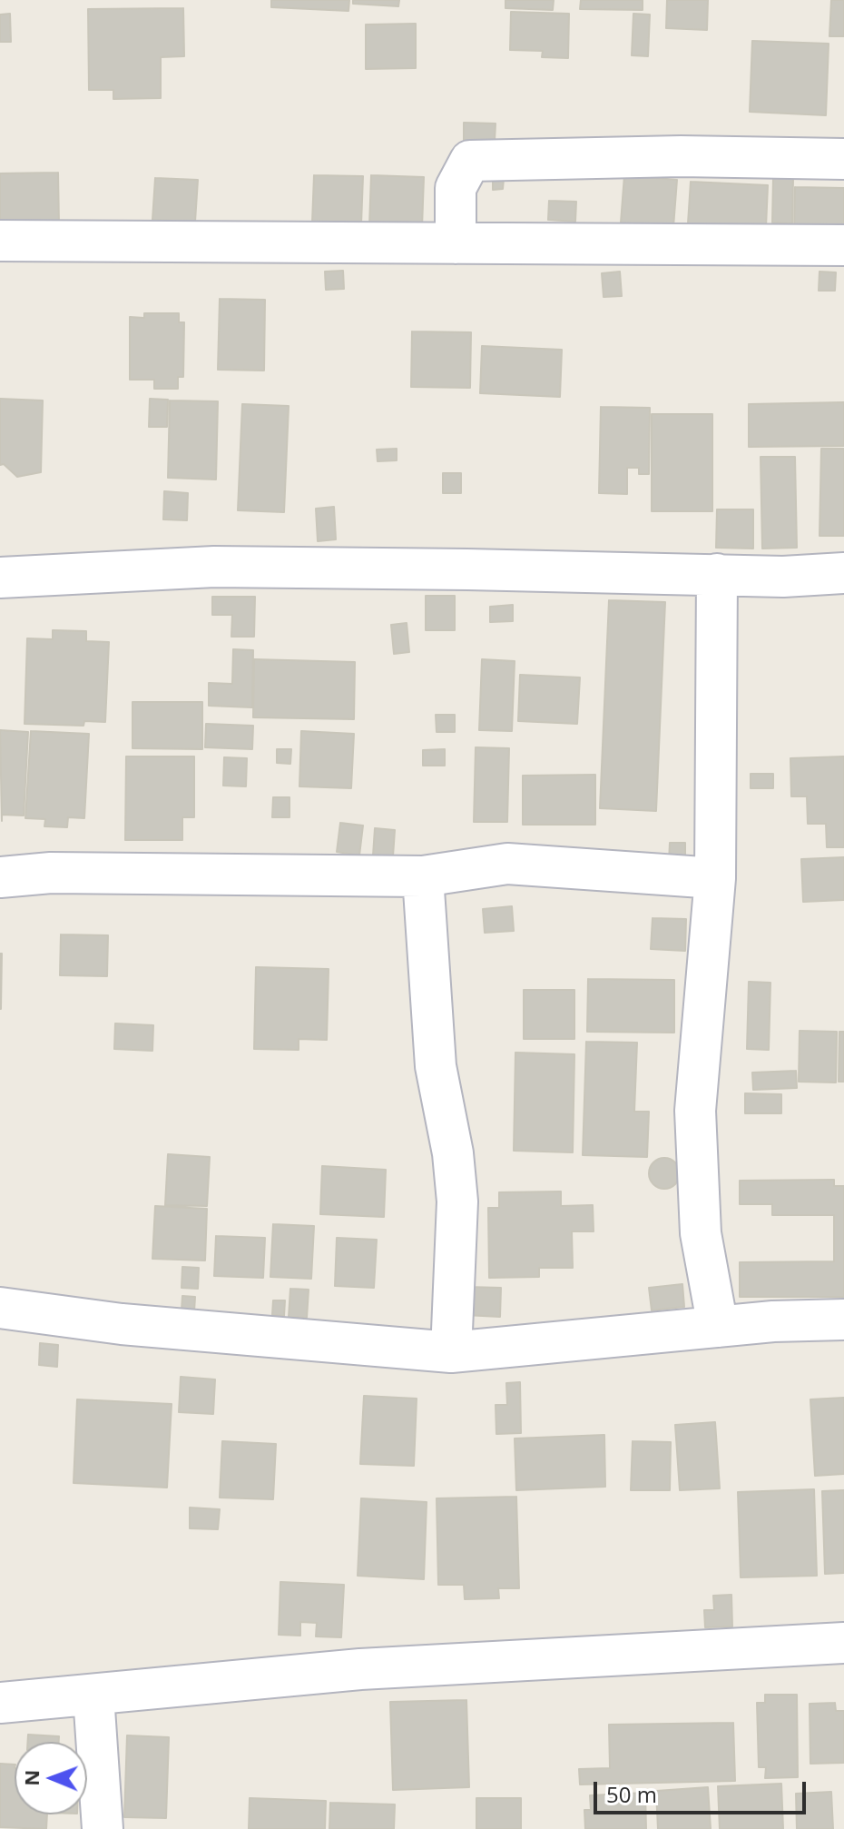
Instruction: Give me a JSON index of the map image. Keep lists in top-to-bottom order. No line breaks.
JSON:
{"scale_bar":"50 m","north":"left"}
